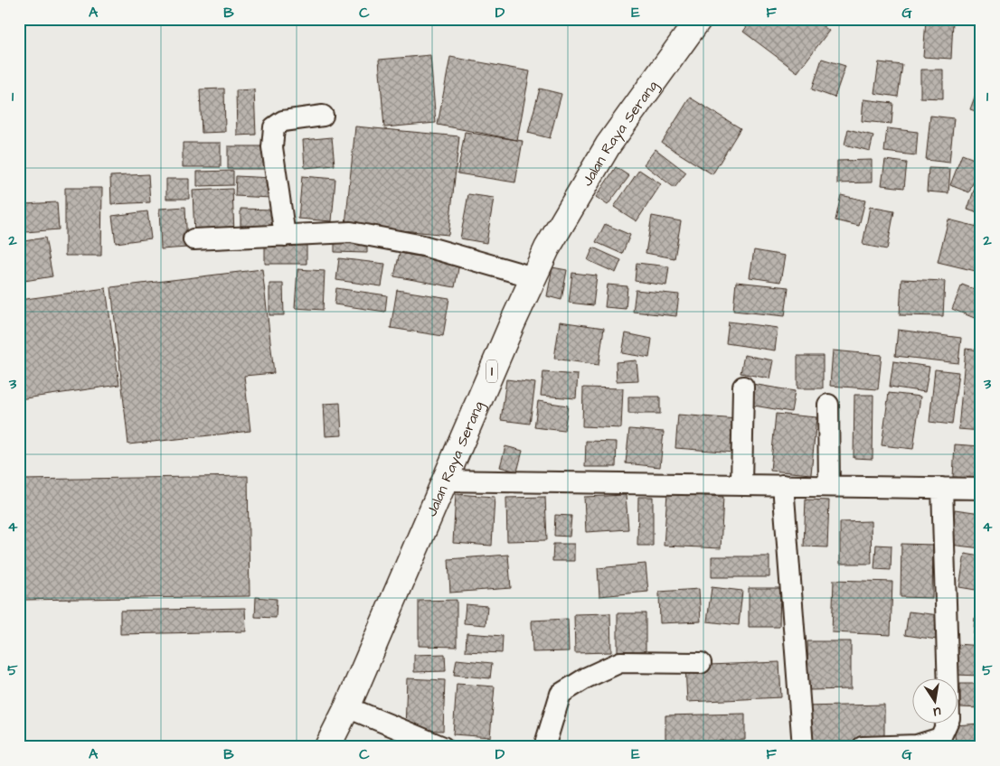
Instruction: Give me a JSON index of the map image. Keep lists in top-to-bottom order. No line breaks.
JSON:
{"streets":{"highway":["Jalan Raya Serang","1"]},"north":"bottom","grid":{"columns":["A","B","C","D","E","F","G"],"rows":["1","2","3","4","5"]}}
